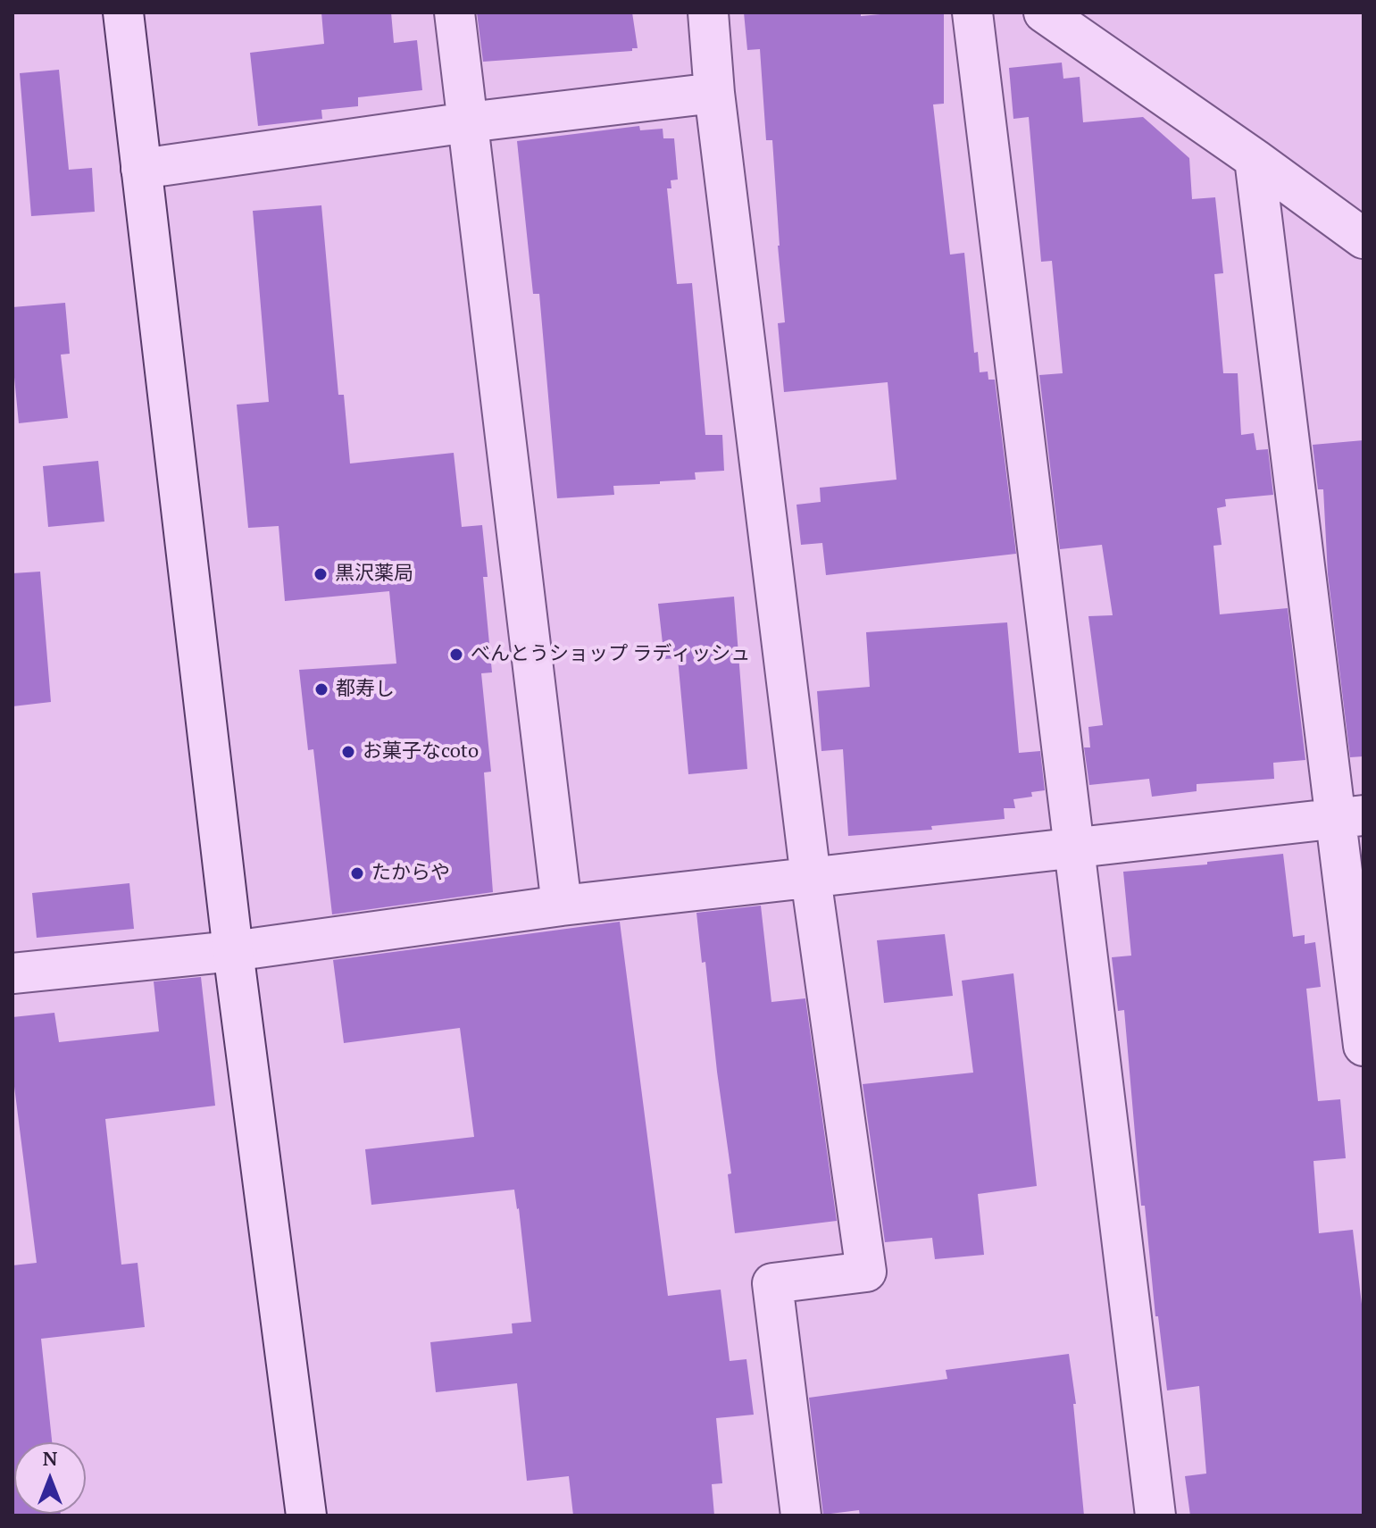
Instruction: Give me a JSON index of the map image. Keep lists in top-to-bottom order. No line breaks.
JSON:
{"places":["黒沢薬局","べんとうショップ ラディッシュ","都寿し","お菓子なcoto","たからや"],"north":"top"}
